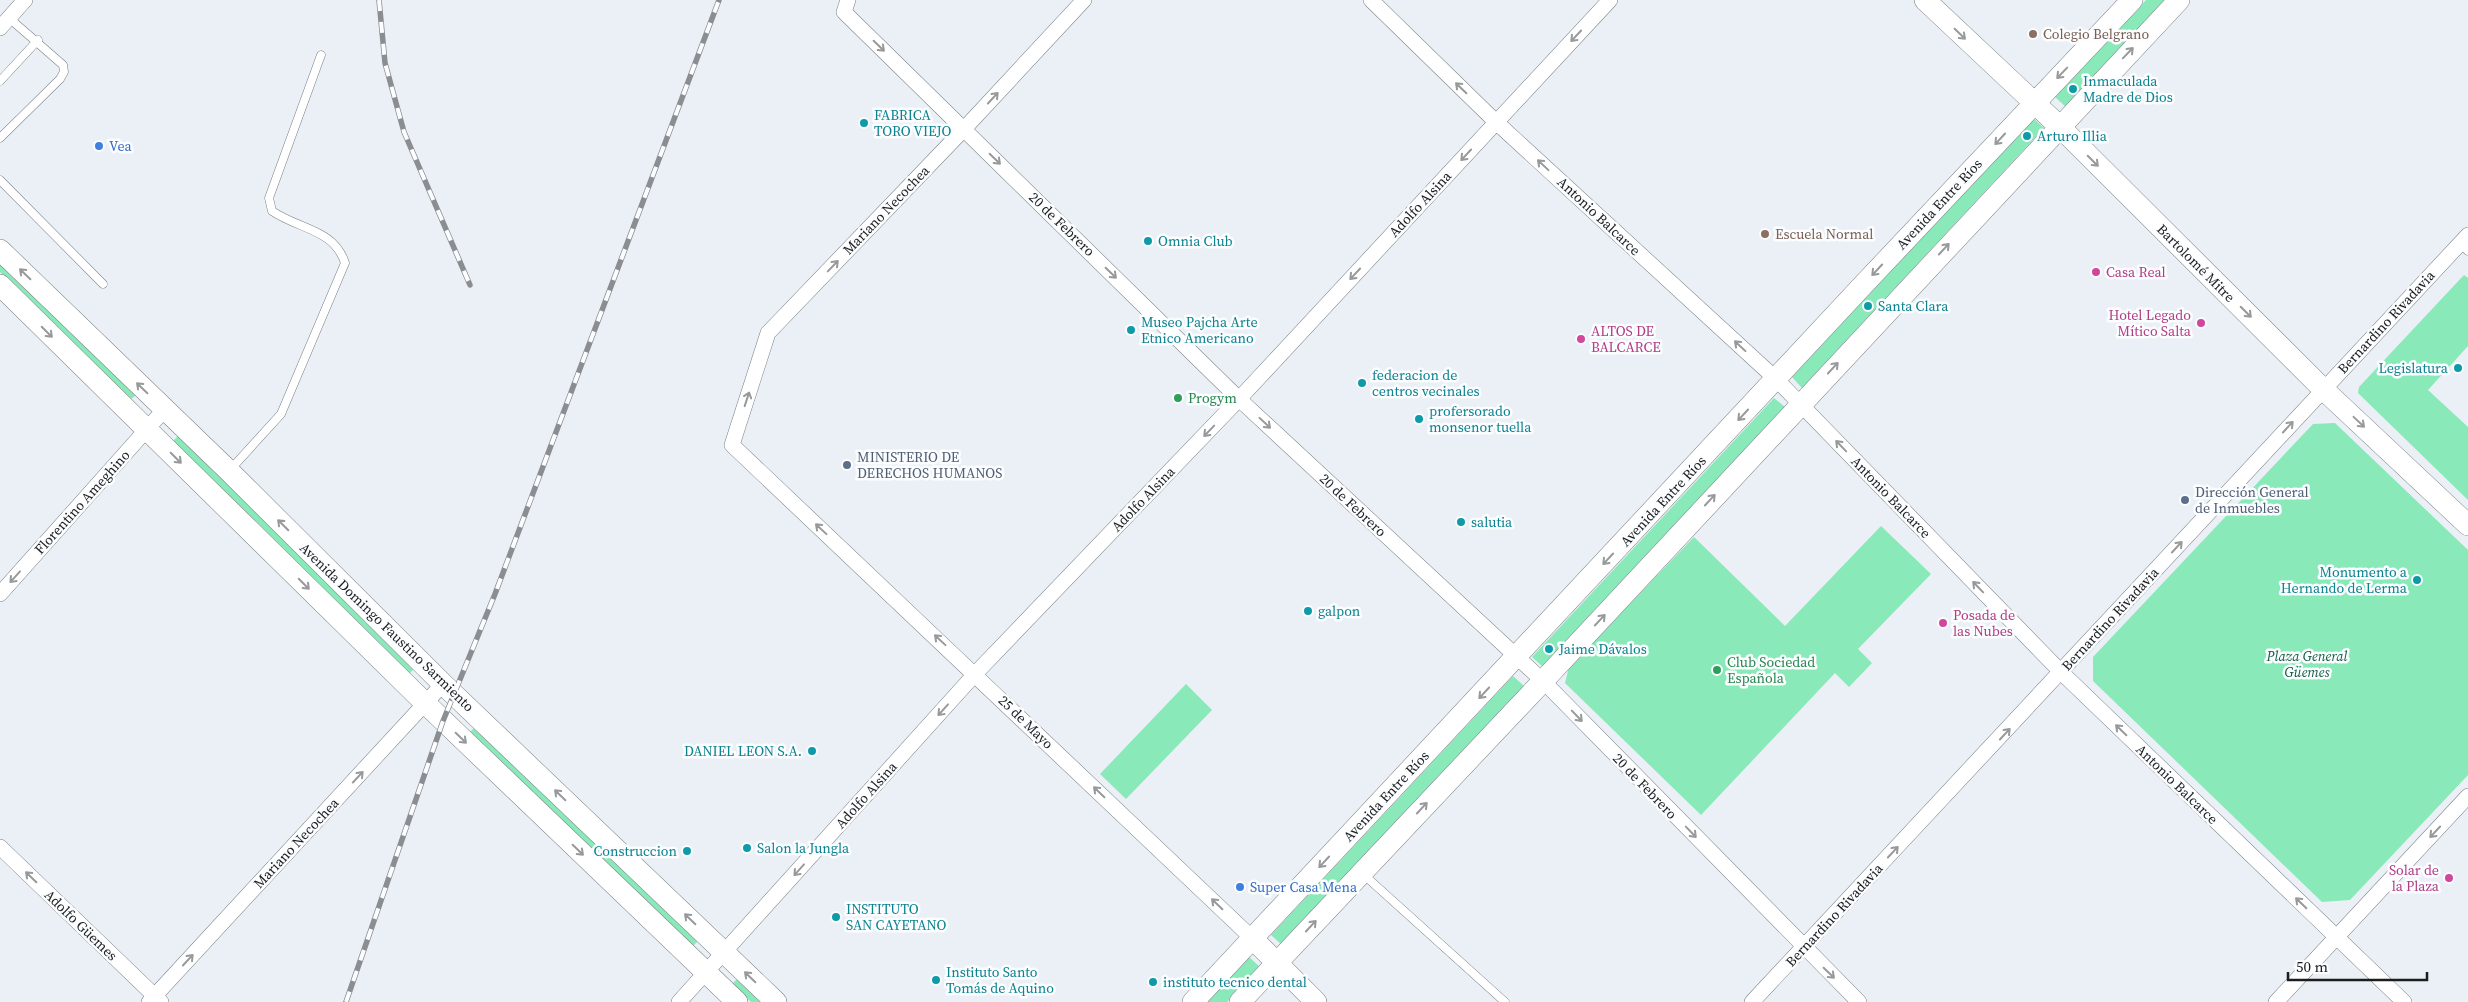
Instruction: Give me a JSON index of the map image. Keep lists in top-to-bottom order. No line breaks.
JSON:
{"streets":{"main road":["Avenida Entre Ríos","Bartolomé Mitre","Avenida Domingo Faustino Sarmiento","25 de Mayo"],"street":["Adolfo Alsina","Mariano Necochea","Antonio Balcarce","20 de Febrero","Bernardino Rivadavia","Florentino Ameghino","Adolfo Güemes"]},"crossings":[["Adolfo Alsina","Antonio Balcarce"],["Adolfo Alsina","20 de Febrero"],["Adolfo Alsina","Avenida Domingo Faustino Sarmiento"],["Adolfo Alsina","25 de Mayo"],["Avenida Entre Ríos","Antonio Balcarce"],["Avenida Entre Ríos","20 de Febrero"],["Avenida Entre Ríos","Bartolomé Mitre"],["Avenida Entre Ríos","25 de Mayo"],["Mariano Necochea","20 de Febrero"],["Mariano Necochea","Avenida Domingo Faustino Sarmiento"],["Mariano Necochea","25 de Mayo"],["Mariano Necochea","Adolfo Güemes"],["Antonio Balcarce","Bernardino Rivadavia"],["20 de Febrero","Bernardino Rivadavia"],["Bartolomé Mitre","Bernardino Rivadavia"],["Florentino Ameghino","Avenida Domingo Faustino Sarmiento"]],"one_way":["Adolfo Alsina","Mariano Necochea","Antonio Balcarce","20 de Febrero","Bartolomé Mitre","Bernardino Rivadavia","Florentino Ameghino","25 de Mayo","Adolfo Güemes"],"parks":["Plaza General Güemes"],"places":["Colegio Belgrano","Inmaculada Madre de Dios","FABRICA TORO VIEJO","Arturo Illia","Vea","Escuela Normal","Omnia Club","Casa Real","Santa Clara","Hotel Legado Mítico Salta","Museo Pajcha Arte Etnico Americano","ALTOS DE BALCARCE","Legislatura","federacion de centros vecinales","Progym","profersorado monsenor tuella","MINISTERIO DE DERECHOS HUMANOS","Dirección General de Inmuebles","salutia","Monumento a Hernando de Lerma","galpon","Posada de las Nubes","Jaime Dávalos","Club Sociedad Española","DANIEL LEON S.A.","Salon la Jungla","Construccion","Solar de la Plaza","Super Casa Mena","INSTITUTO SAN CAYETANO","Instituto Santo Tomás de Aquino","instituto tecnico dental"],"scale_bar":"50 m"}
